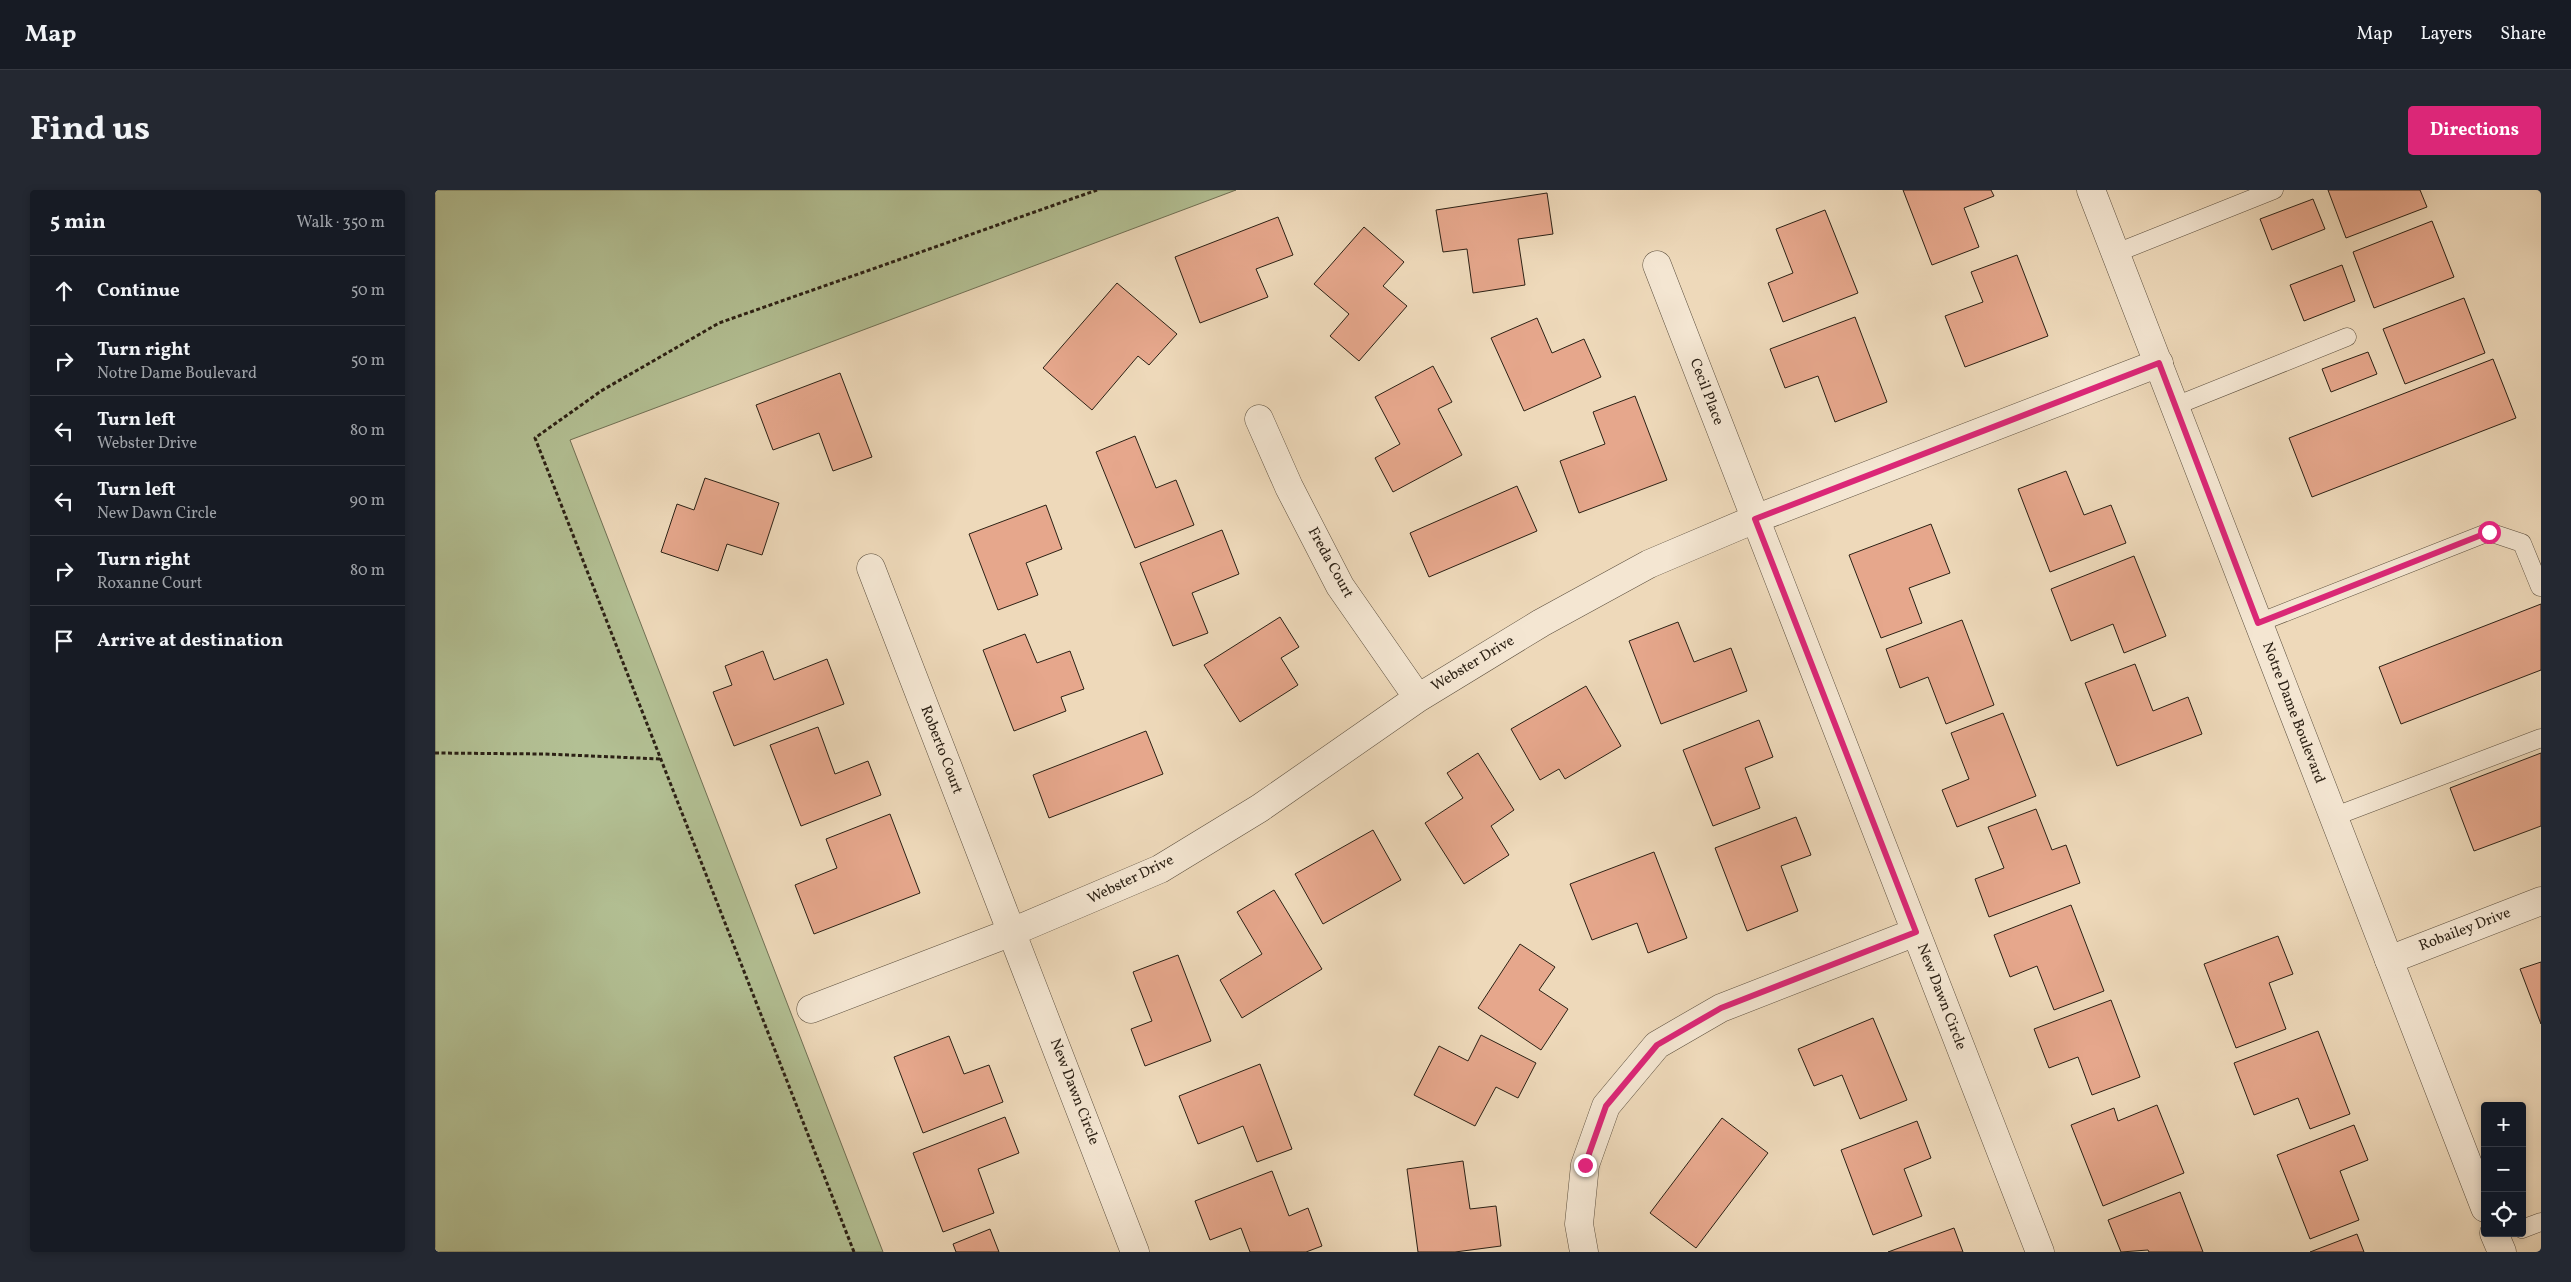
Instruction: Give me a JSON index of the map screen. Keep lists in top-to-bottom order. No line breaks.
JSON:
{"streets":{"street":["Cecil Place","Freda Court","Webster Drive","Notre Dame Boulevard","Roberto Court","Robailey Drive","New Dawn Circle"]},"crossings":[["Cecil Place","Webster Drive"],["Cecil Place","New Dawn Circle"],["Freda Court","Webster Drive"],["Webster Drive","Notre Dame Boulevard"],["Webster Drive","Roberto Court"],["Webster Drive","New Dawn Circle"],["Notre Dame Boulevard","Robailey Drive"],["Roberto Court","New Dawn Circle"]],"page":{"header":"Map","nav":["Map","Layers","Share"],"title":"Find us","buttons":"Directions","heading":["5 min","Walk · 350 m"],"list":[["Continue","50 m"],["Turn right","Notre Dame Boulevard","50 m"],["Turn left","Webster Drive","80 m"],["Turn left","New Dawn Circle","90 m"],["Turn right","Roxanne Court","80 m"],"Arrive at destination"],"map_buttons":["+","−"]}}
